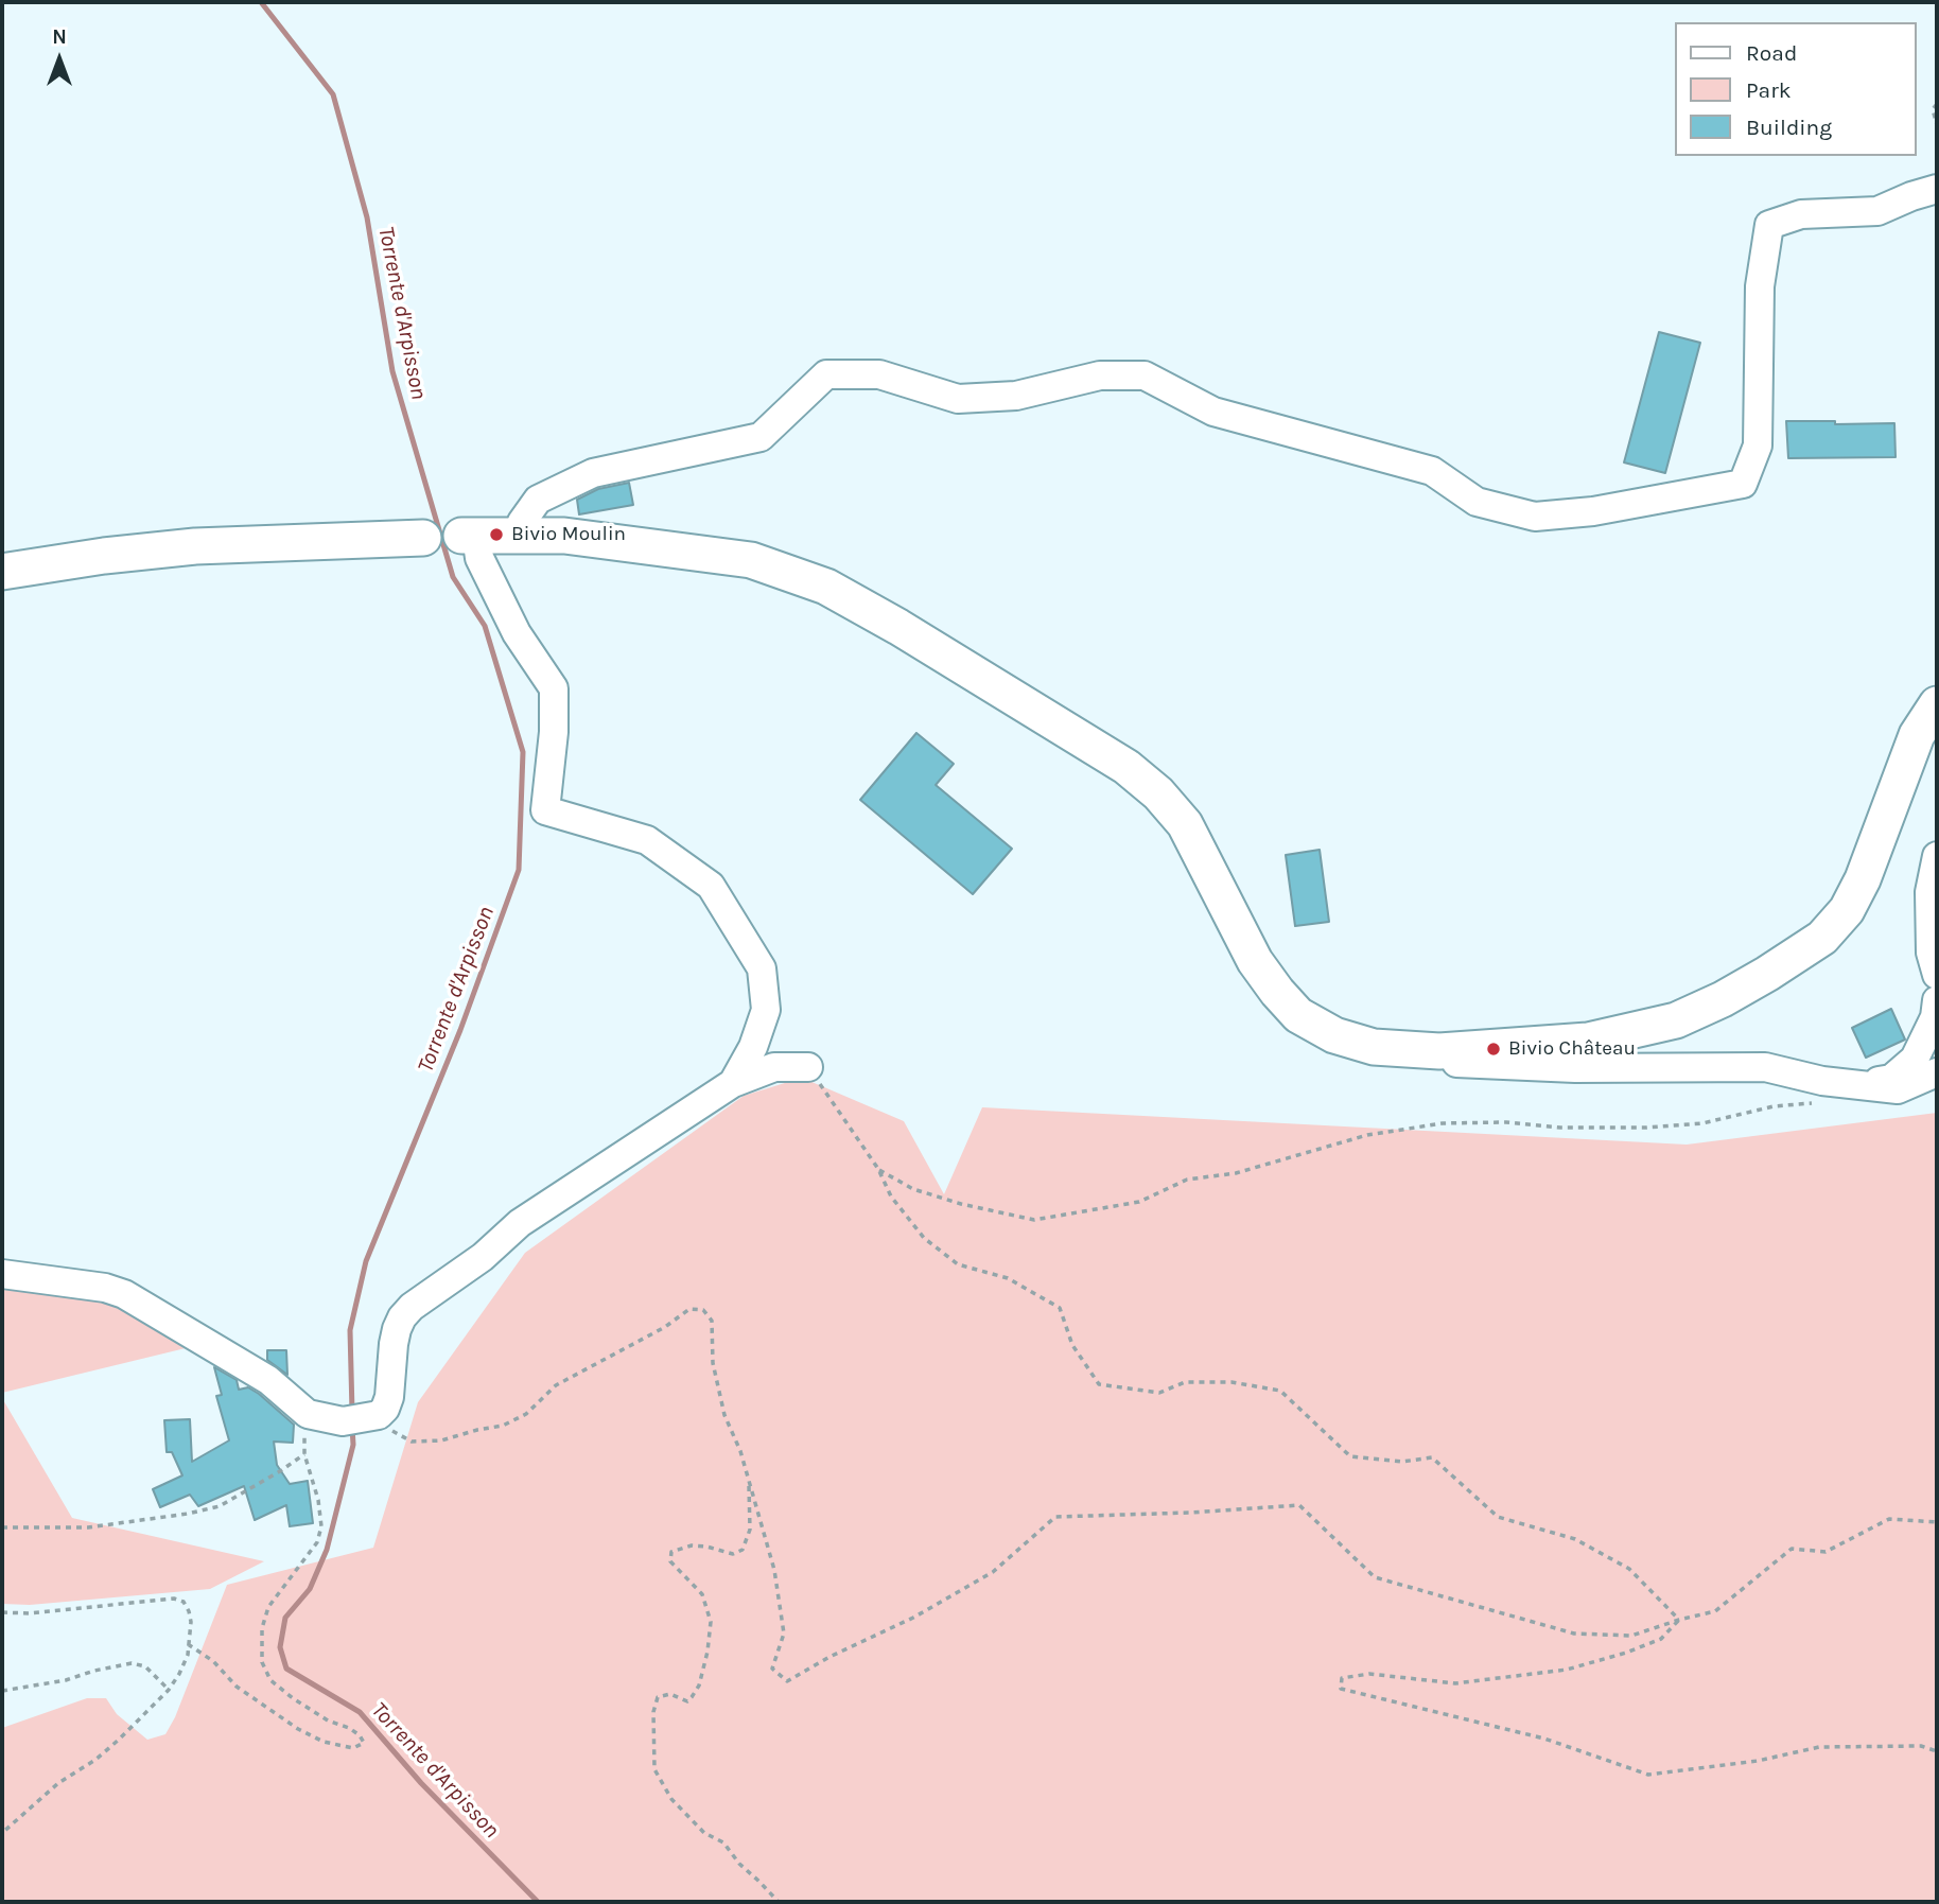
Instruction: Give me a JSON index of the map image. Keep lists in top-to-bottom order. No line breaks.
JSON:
{"water":["Torrente d'Arpisson"],"places":["Bivio Moulin","Bivio Château"],"legend":["Road","Park","Building"],"north":"top"}
